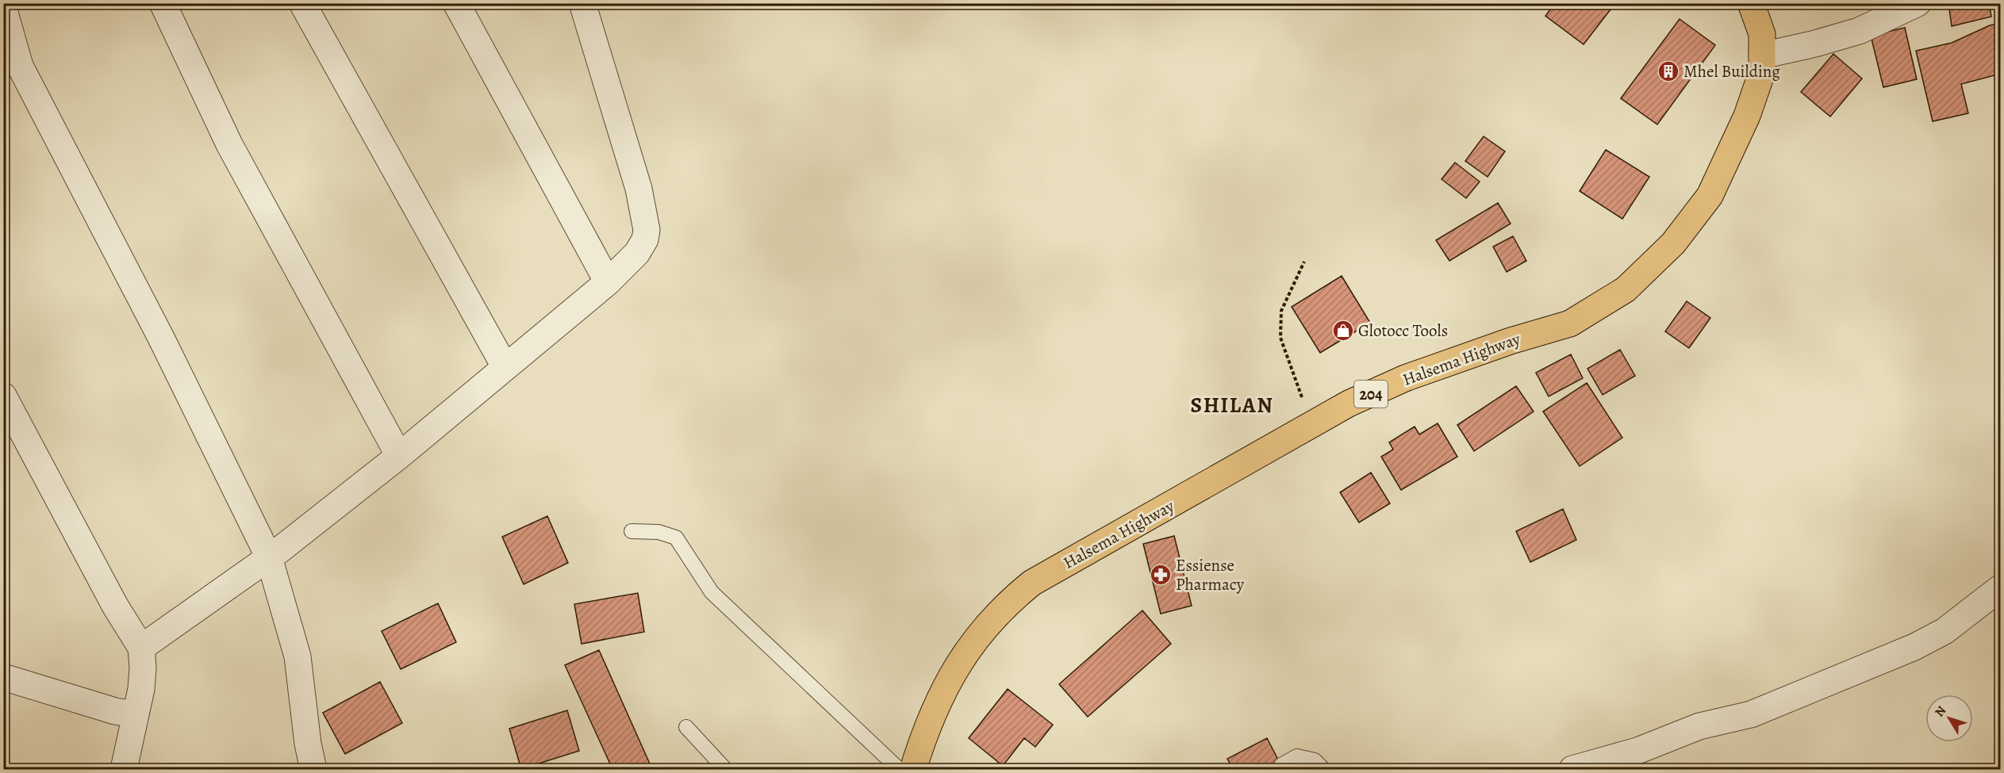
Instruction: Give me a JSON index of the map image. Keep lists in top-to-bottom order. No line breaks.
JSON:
{"streets":{"highway":["Halsema Highway","204"]},"districts":["SHILAN"],"places":{"building":["Mhel Building"],"shop":["Glotocc Tools"],"pharmacy":["Essiense Pharmacy"]},"north":"top left"}
